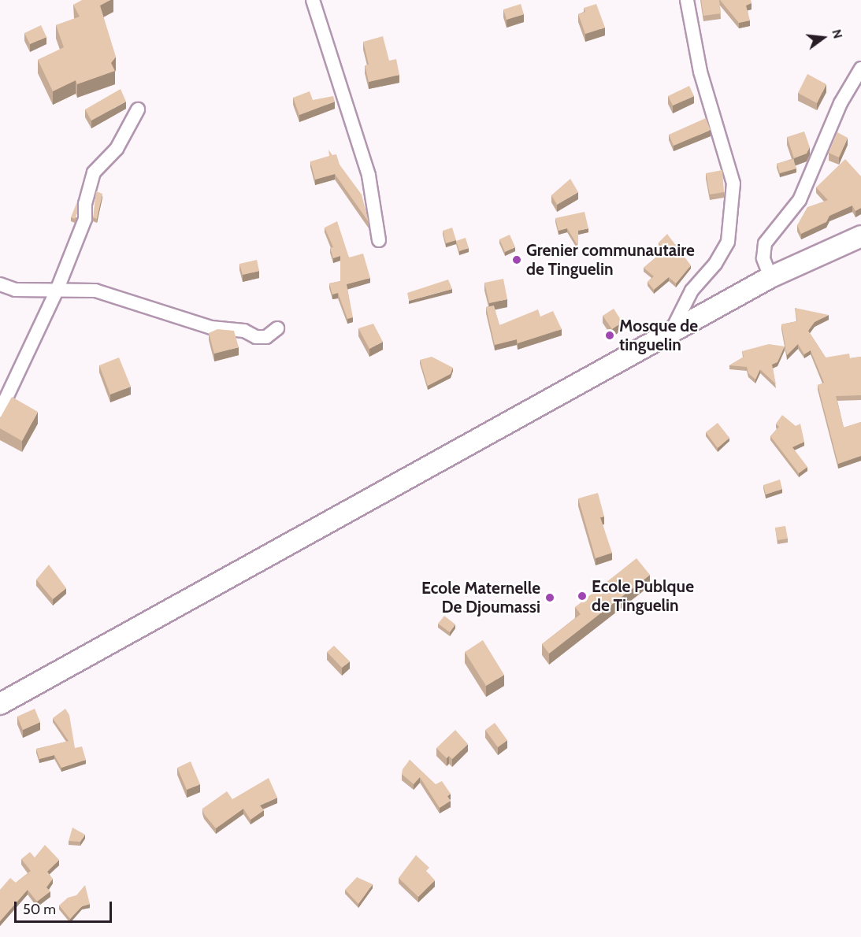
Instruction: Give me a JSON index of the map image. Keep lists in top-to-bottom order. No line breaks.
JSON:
{"places":["Grenier communautaire de Tinguelin","Mosque de tinguelin","Ecole Publque de Tinguelin","Ecole Maternelle De Djoumassi"],"scale_bar":"50 m","north":"right"}
